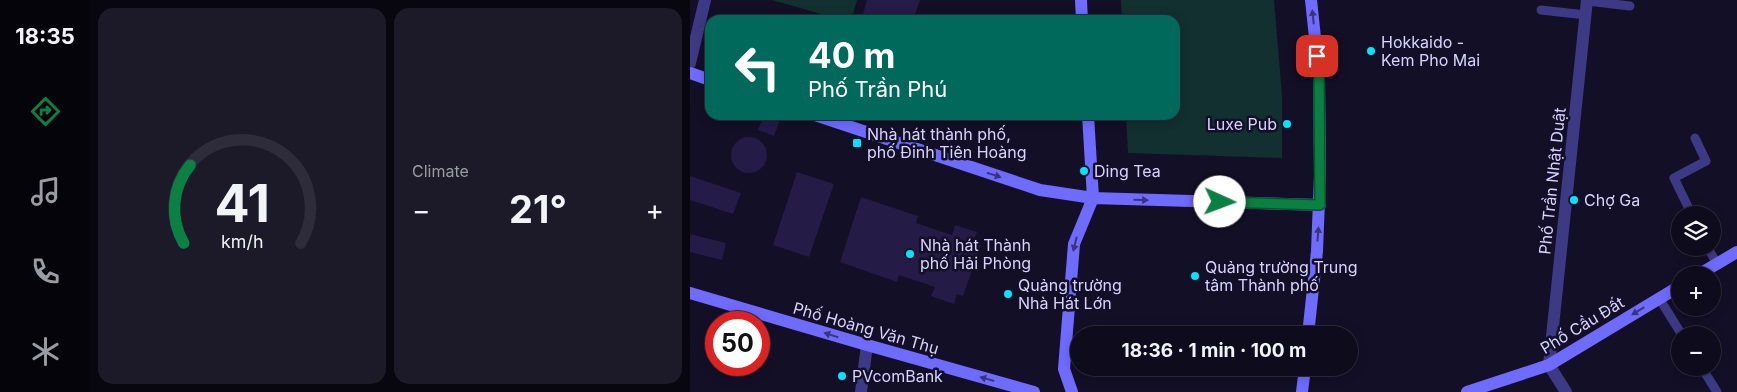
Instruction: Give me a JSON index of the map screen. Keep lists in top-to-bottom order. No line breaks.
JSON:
{"streets":{"main road":["Phố Cầu Đất","Phố Hoàng Văn Thụ"],"street":["Phố Trần Nhật Duật"]},"crossings":[["Phố Trần Nhật Duật","Phố Cầu Đất"]],"one_way":["Phố Cầu Đất","Phố Hoàng Văn Thụ"],"places":{"other":["Hokkaido - Kem Pho Mai","Luxe Pub","Ding Tea","Chợ Ga","Nhà hát Thành phố Hải Phòng","Quảng trường Trung tâm Thành phố","Quảng trường Nhà Hát Lớn","PVcomBank"],"transit":["Nhà hát thành phố, phố Đinh Tiên Hoàng"]},"page":{"tabs":"18:35","tile":"Climate","turn":["40 m","Phố Trần Phú"],"heat":["−","21°","+"],"map_buttons":["+","−"],"limit":"50","trip":"18:36 · 1 min · 100 m","gauge":["41","km/h"]}}
